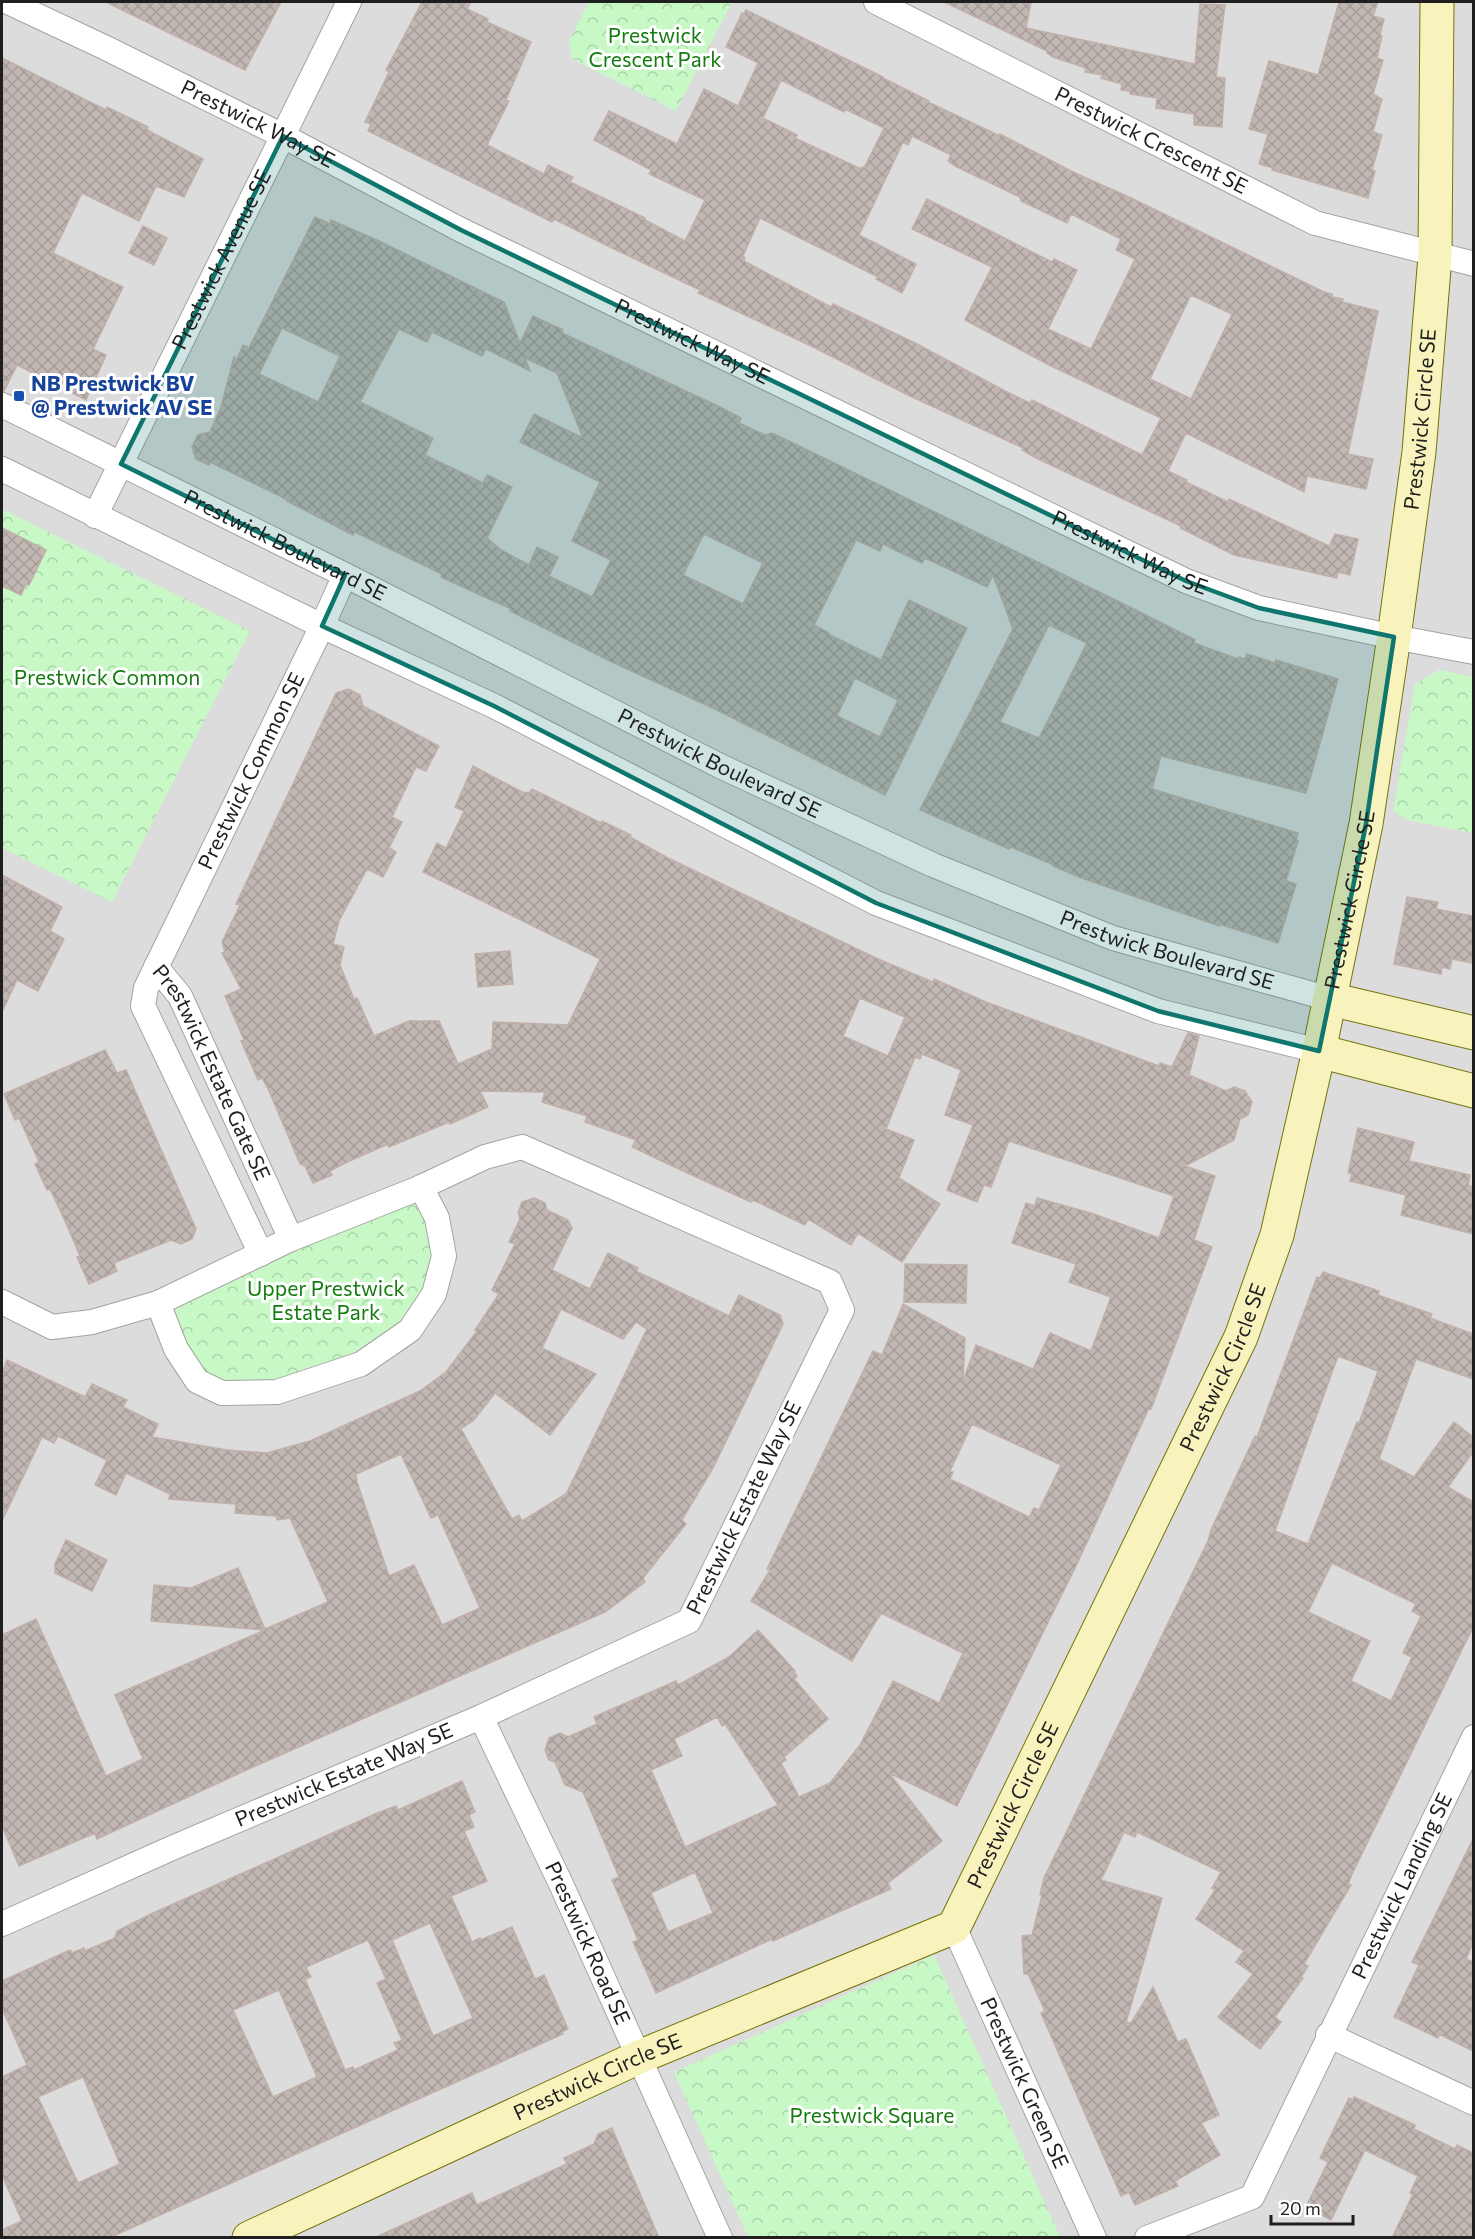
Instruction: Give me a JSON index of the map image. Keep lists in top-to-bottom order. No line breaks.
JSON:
{"streets":{"street":["Prestwick Way SE","Prestwick Crescent SE","Prestwick Avenue SE","Prestwick Circle SE","Prestwick Boulevard SE","Prestwick Common SE","Prestwick Estate Gate SE","Prestwick Estate Way SE","Prestwick Landing SE","Prestwick Road SE","Prestwick Green SE"]},"crossings":[["Prestwick Way SE","Prestwick Avenue SE"],["Prestwick Way SE","Prestwick Circle SE"],["Prestwick Crescent SE","Prestwick Circle SE"],["Prestwick Avenue SE","Prestwick Boulevard SE"],["Prestwick Circle SE","Prestwick Boulevard SE"],["Prestwick Circle SE","Prestwick Road SE"],["Prestwick Circle SE","Prestwick Green SE"],["Prestwick Boulevard SE","Prestwick Common SE"],["Prestwick Common SE","Prestwick Estate Gate SE"],["Prestwick Estate Gate SE","Prestwick Estate Way SE"],["Prestwick Estate Way SE","Prestwick Road SE"]],"parks":["Prestwick Crescent Park","Prestwick Common","Upper Prestwick Estate Park","Prestwick Square"],"places":{"transit":["NB Prestwick BV @ Prestwick AV SE"]},"scale_bar":"20 m"}
